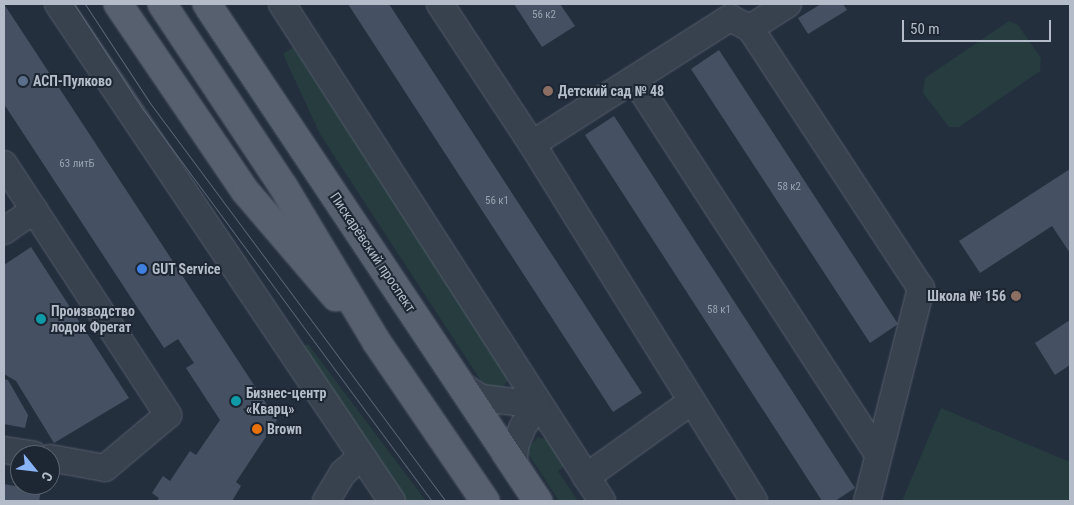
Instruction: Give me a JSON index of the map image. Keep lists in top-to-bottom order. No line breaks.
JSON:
{"streets":{"main road":["Пискарёвский проспект"]},"places":["АСП-Пулково","Детский сад № 48","GUT Service","Школа № 156","Производство лодок Фрегат","Бизнес-центр «Кварц»","Brown"],"house_numbers":["56 к2","63 литБ","58 к2","56 к1","58 к1"],"scale_bar":"50 m","north":"bottom right"}
